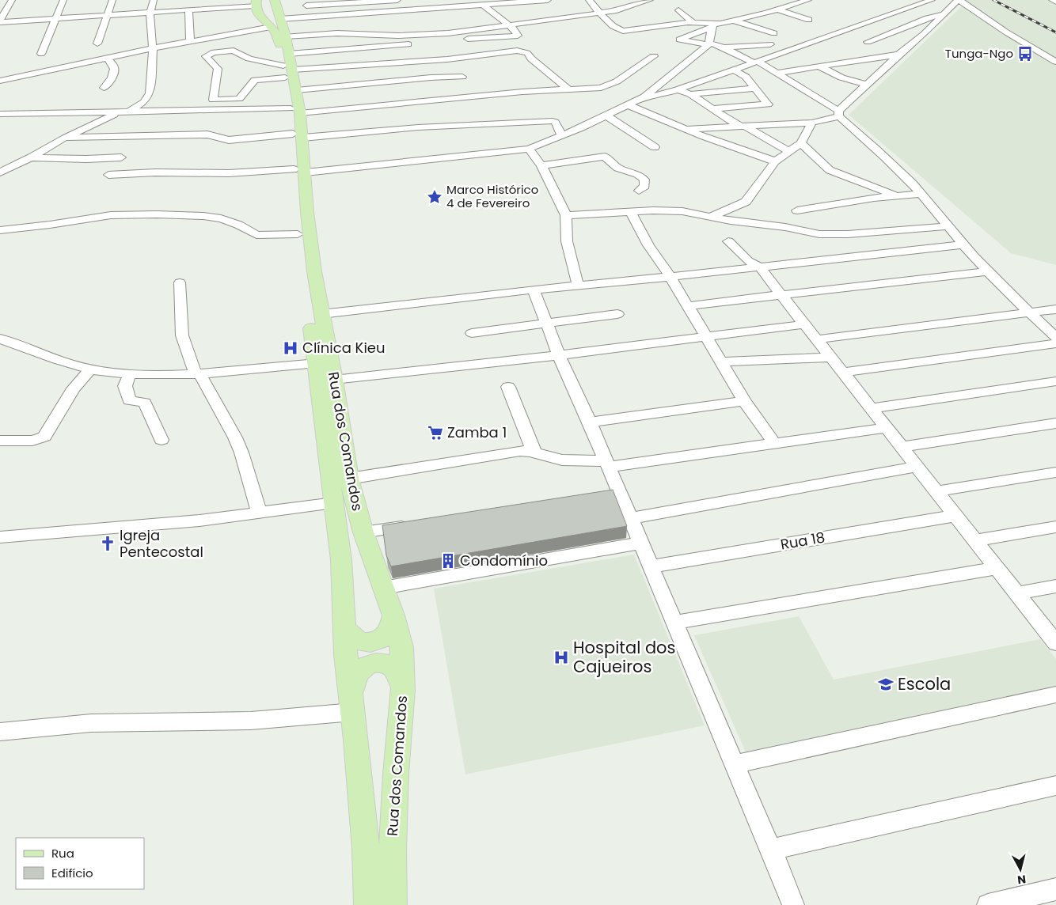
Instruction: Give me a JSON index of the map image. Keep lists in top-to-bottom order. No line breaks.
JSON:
{"streets":{"main road":["Rua dos Comandos"],"street":["Rua 18"]},"places":{"bus stop":["Tunga-Ngo"],"place":["Marco Histórico 4 de Fevereiro"],"hospital":["Clínica Kieu","Hospital dos Cajueiros"],"supermarket":["Zamba 1"],"church":["Igreja Pentecostal"],"building":["Condomínio"],"school or university":["Escola"]},"legend":["Rua","Edifício"],"north":"bottom"}
